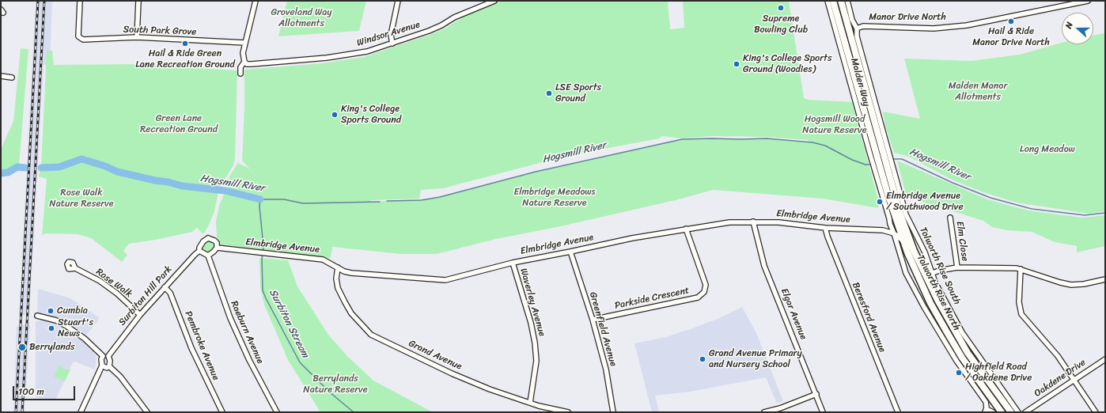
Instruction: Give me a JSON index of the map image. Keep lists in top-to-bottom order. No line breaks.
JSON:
{"streets":{"highway":["Malden Way","Tolworth Rise South","Tolworth Rise North"],"street":["Manor Drive North","South Park Grove","Windsor Avenue","Elmbridge Avenue","Elm Close","Rose Walk","Surbiton Hill Park","Parkside Crescent","Waverley Avenue","Elgar Avenue","Beresford Avenue","Greenfield Avenue","Raeburn Avenue","Pembroke Avenue","Grand Avenue","Oakdene Drive"]},"crossings":[["Manor Drive North","Malden Way"],["Malden Way","Elmbridge Avenue"],["Malden Way","Tolworth Rise South"],["Malden Way","Tolworth Rise North"],["Elmbridge Avenue","Tolworth Rise North"],["Elmbridge Avenue","Surbiton Hill Park"],["Elmbridge Avenue","Parkside Crescent"],["Elmbridge Avenue","Waverley Avenue"],["Elmbridge Avenue","Elgar Avenue"],["Elmbridge Avenue","Beresford Avenue"],["Elmbridge Avenue","Greenfield Avenue"],["Elmbridge Avenue","Raeburn Avenue"],["Elmbridge Avenue","Grand Avenue"],["Rose Walk","Surbiton Hill Park"],["Surbiton Hill Park","Raeburn Avenue"],["Surbiton Hill Park","Pembroke Avenue"],["Parkside Crescent","Greenfield Avenue"],["Waverley Avenue","Grand Avenue"]],"water":["Hogsmill River","Surbiton Stream"],"parks":["Groveland Way Allotments","Malden Manor Allotments","Green Lane Recreation Ground","Hogsmill Wood Nature Reserve","Long Meadow","Elmbridge Meadows Nature Reserve","Rose Walk Nature Reserve","Berrylands Nature Reserve"],"places":["Supreme Bowling Club","Hail & Ride Manor Drive North","Hail & Ride Green Lane Recreation Ground","King's College Sports Ground (Woodies)","LSE Sports Ground","King's College Sports Ground","Elmbridge Avenue / Southwood Drive","Cumbia","Stuart's News","Berrylands","Grand Avenue Primary and Nursery School","Highfield Road / Oakdene Drive"],"scale_bar":"100 m","north":"left"}
